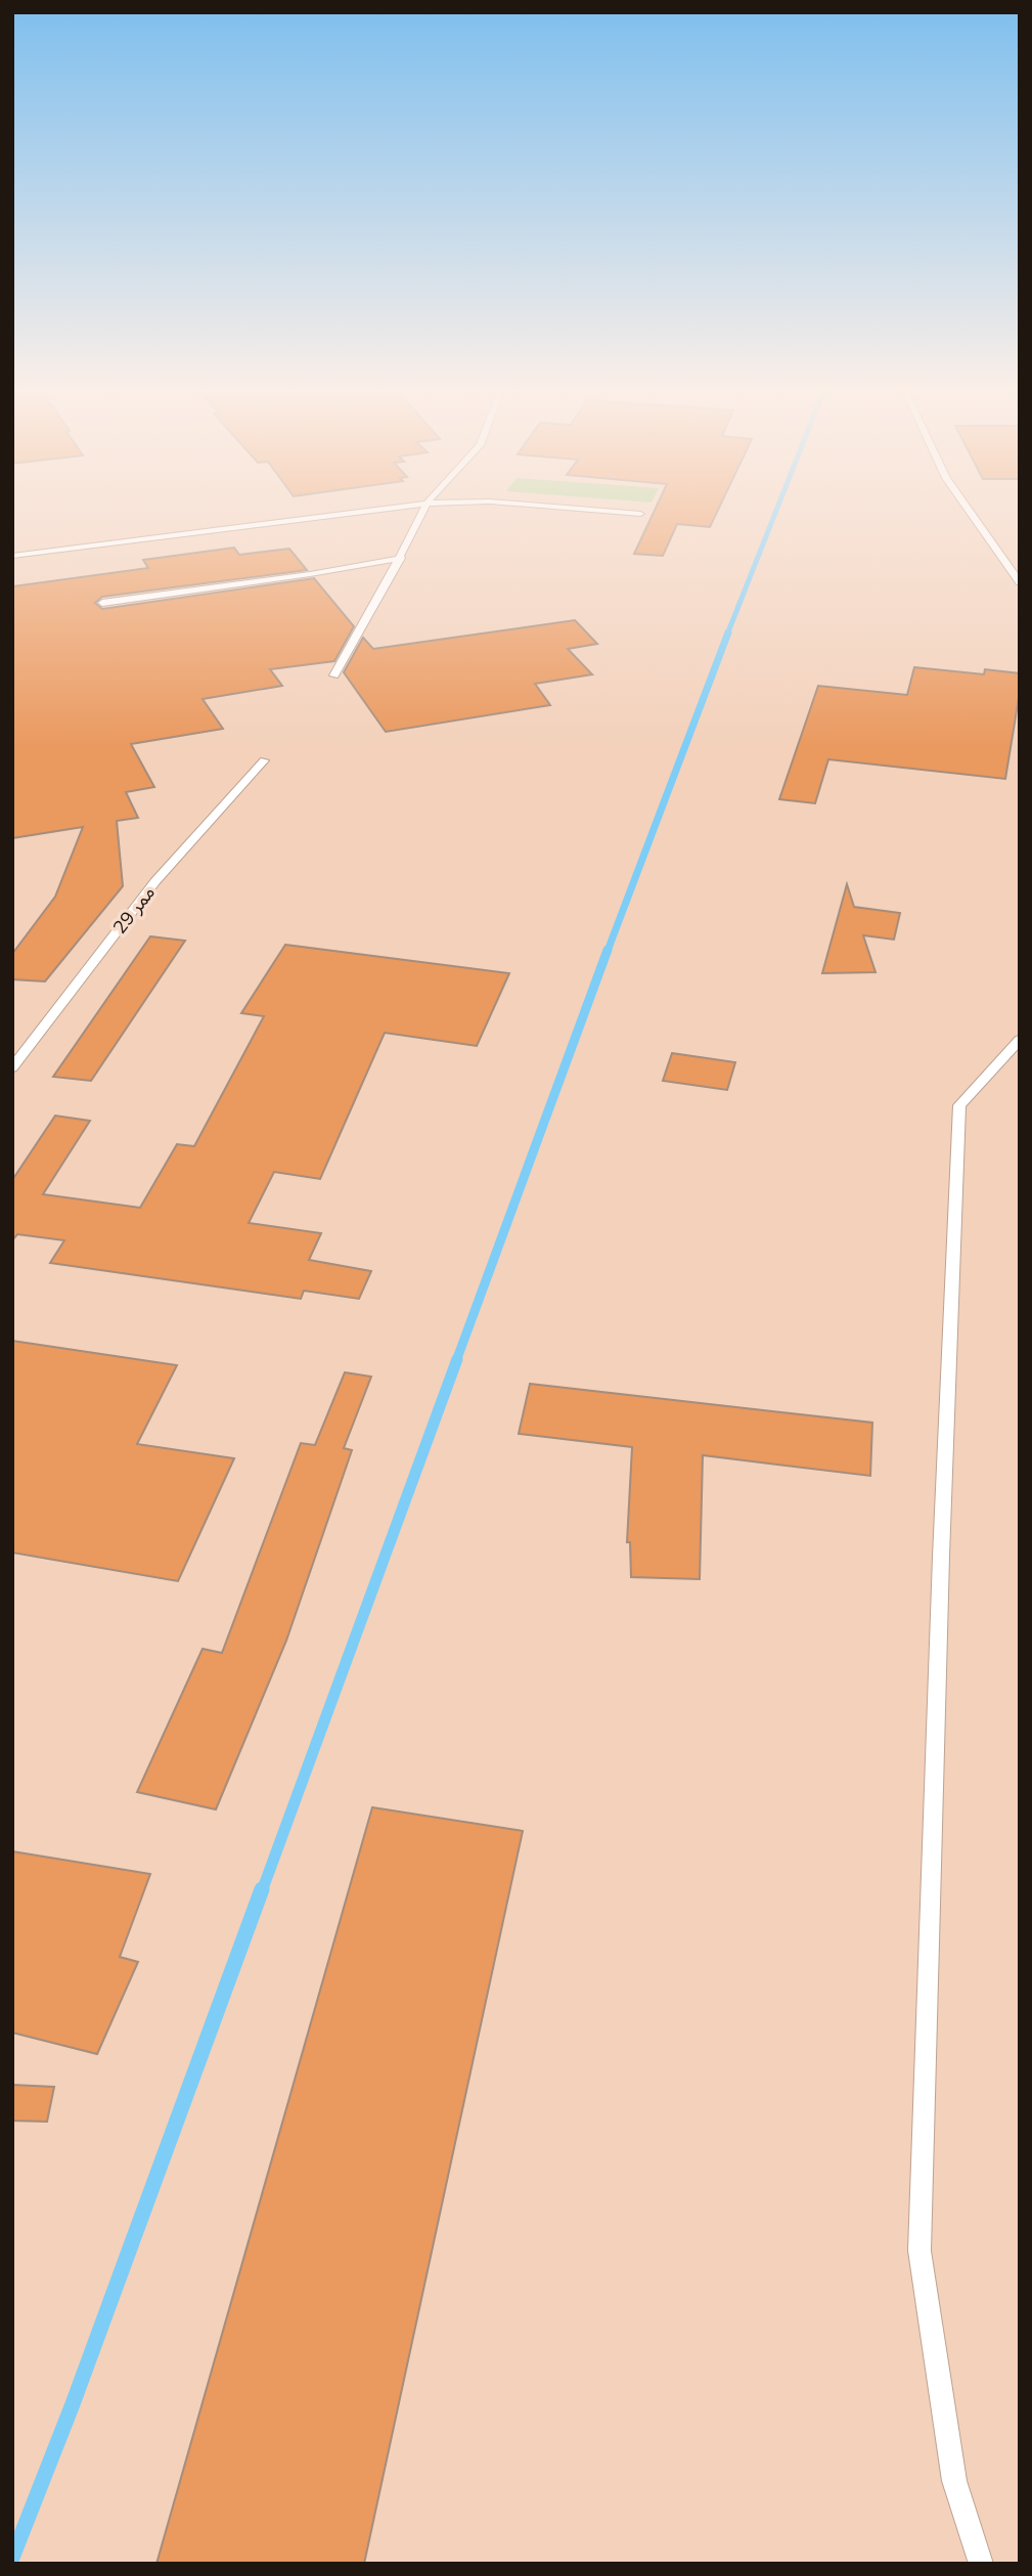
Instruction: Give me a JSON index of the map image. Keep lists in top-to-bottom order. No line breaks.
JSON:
{"streets":{"lane":["ممر 29"]}}
